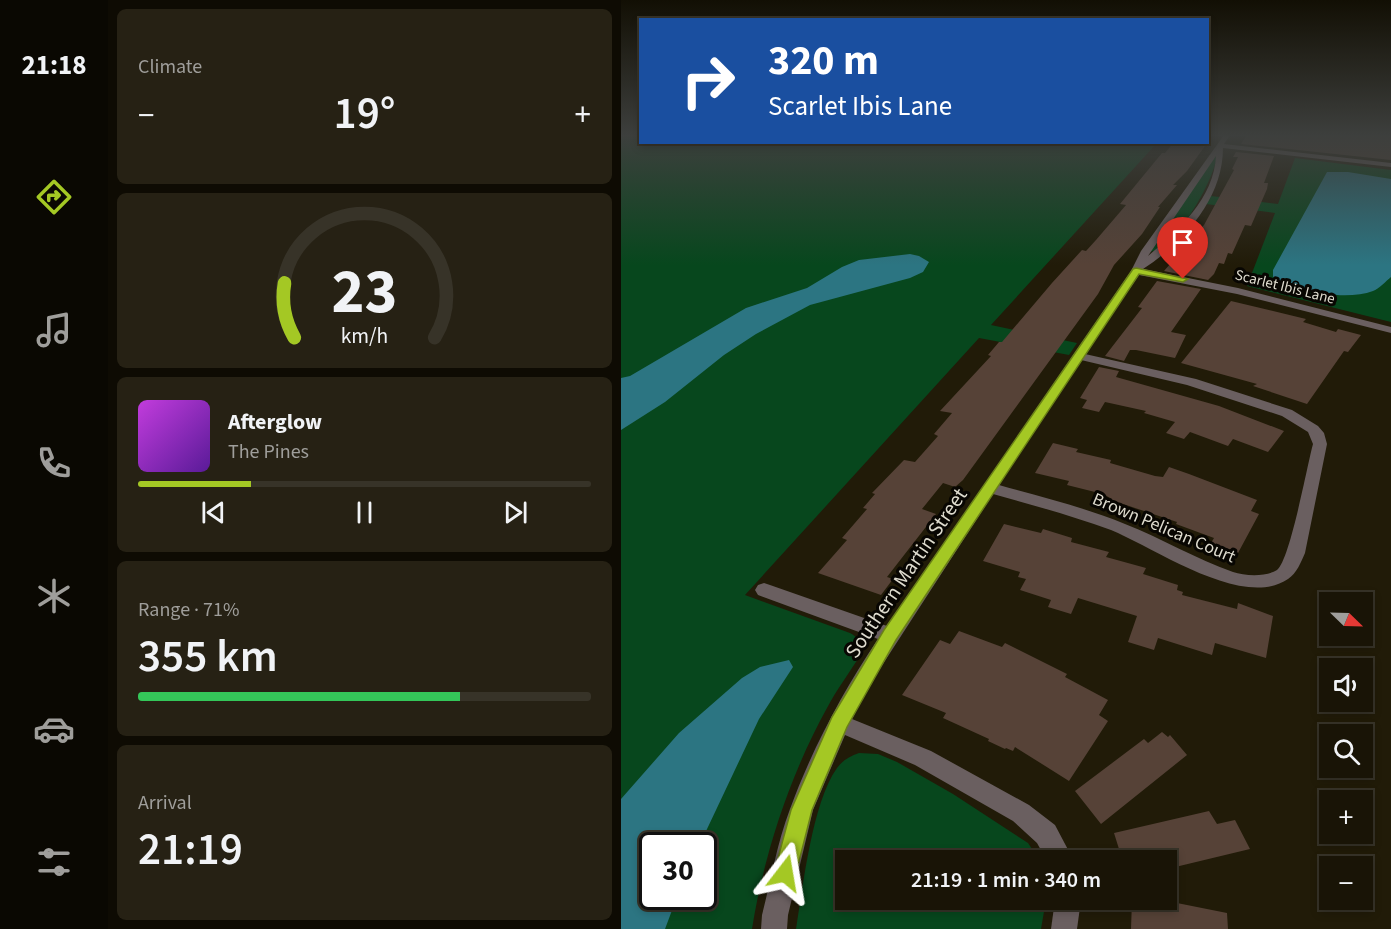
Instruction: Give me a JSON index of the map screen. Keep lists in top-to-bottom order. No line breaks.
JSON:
{"streets":{"street":["Scarlet Ibis Lane","Brown Pelican Court","Southern Martin Street"]},"crossings":[["Scarlet Ibis Lane","Southern Martin Street"],["Brown Pelican Court","Southern Martin Street"]],"north":"bottom right","page":{"tabs":"21:18","tile":["Climate",["Range · 71%","355 km"],["Arrival","21:19"]],"turn":["320 m","Scarlet Ibis Lane"],"heat":["−","19°","+"],"song":["Afterglow","The Pines"],"map_buttons":["+","−"],"limit":"30","trip":"21:19 · 1 min · 340 m","gauge":["23","km/h"]}}
